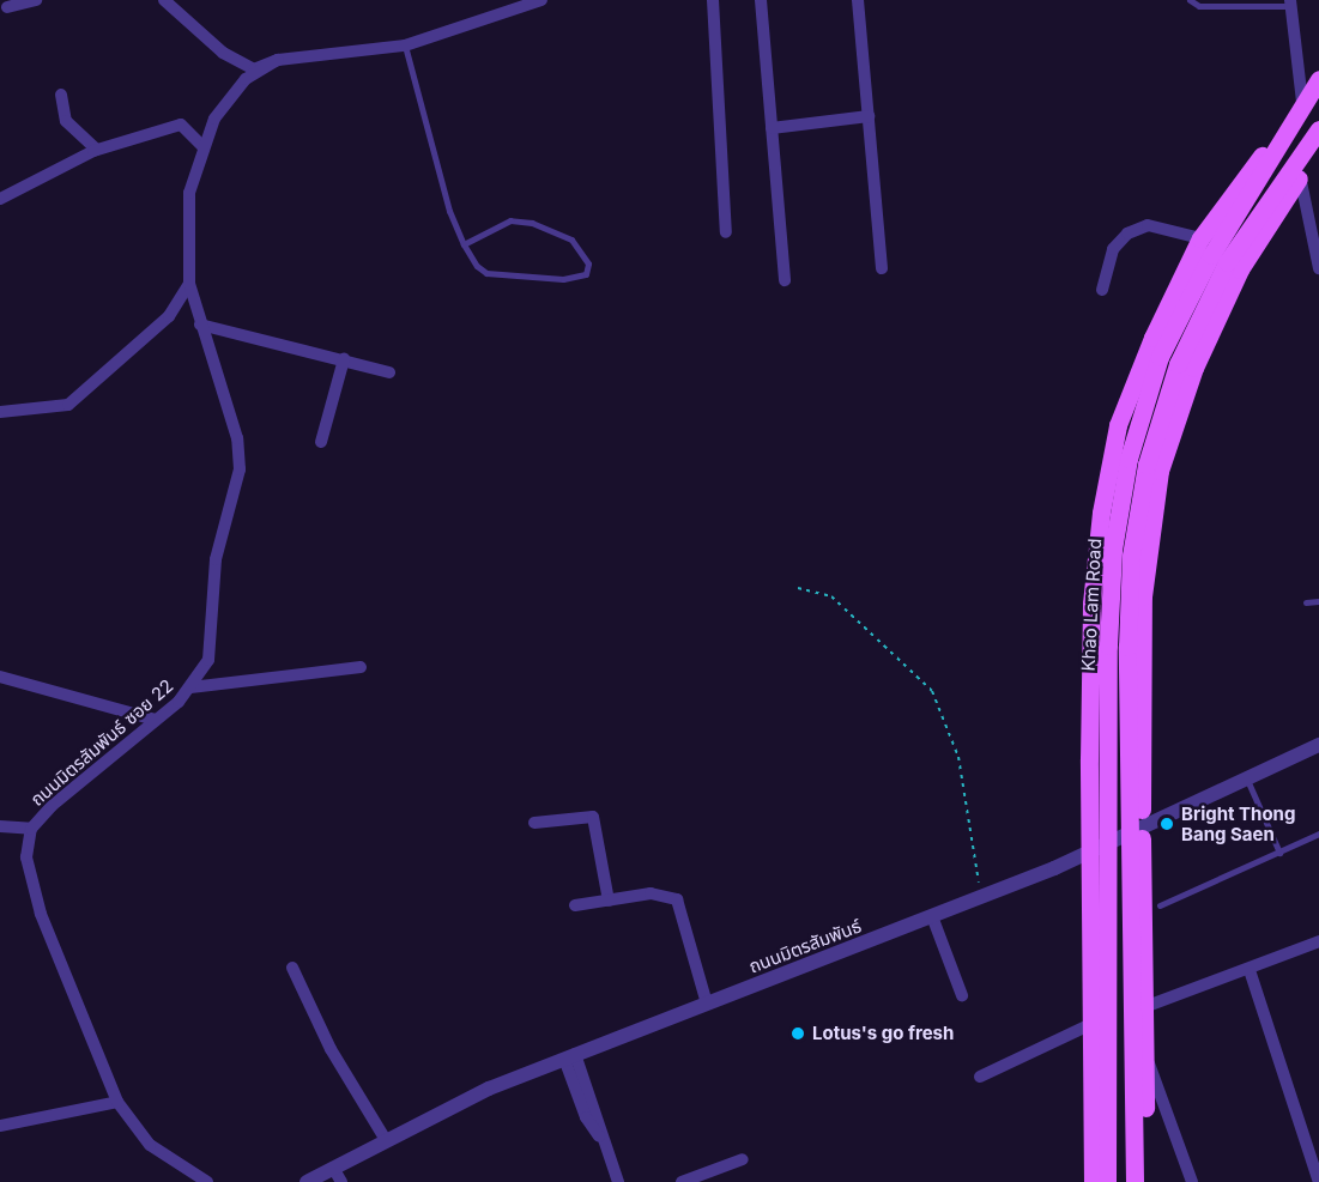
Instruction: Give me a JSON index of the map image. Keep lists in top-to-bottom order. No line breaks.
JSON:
{"streets":{"main road":["Khao Lam Road"],"street":["ถนนมิตรสัมพันธ์ ซอย 22","ถนนมิตรสัมพันธ์"]},"places":["Bright Thong Bang Saen","Lotus's go fresh"]}
